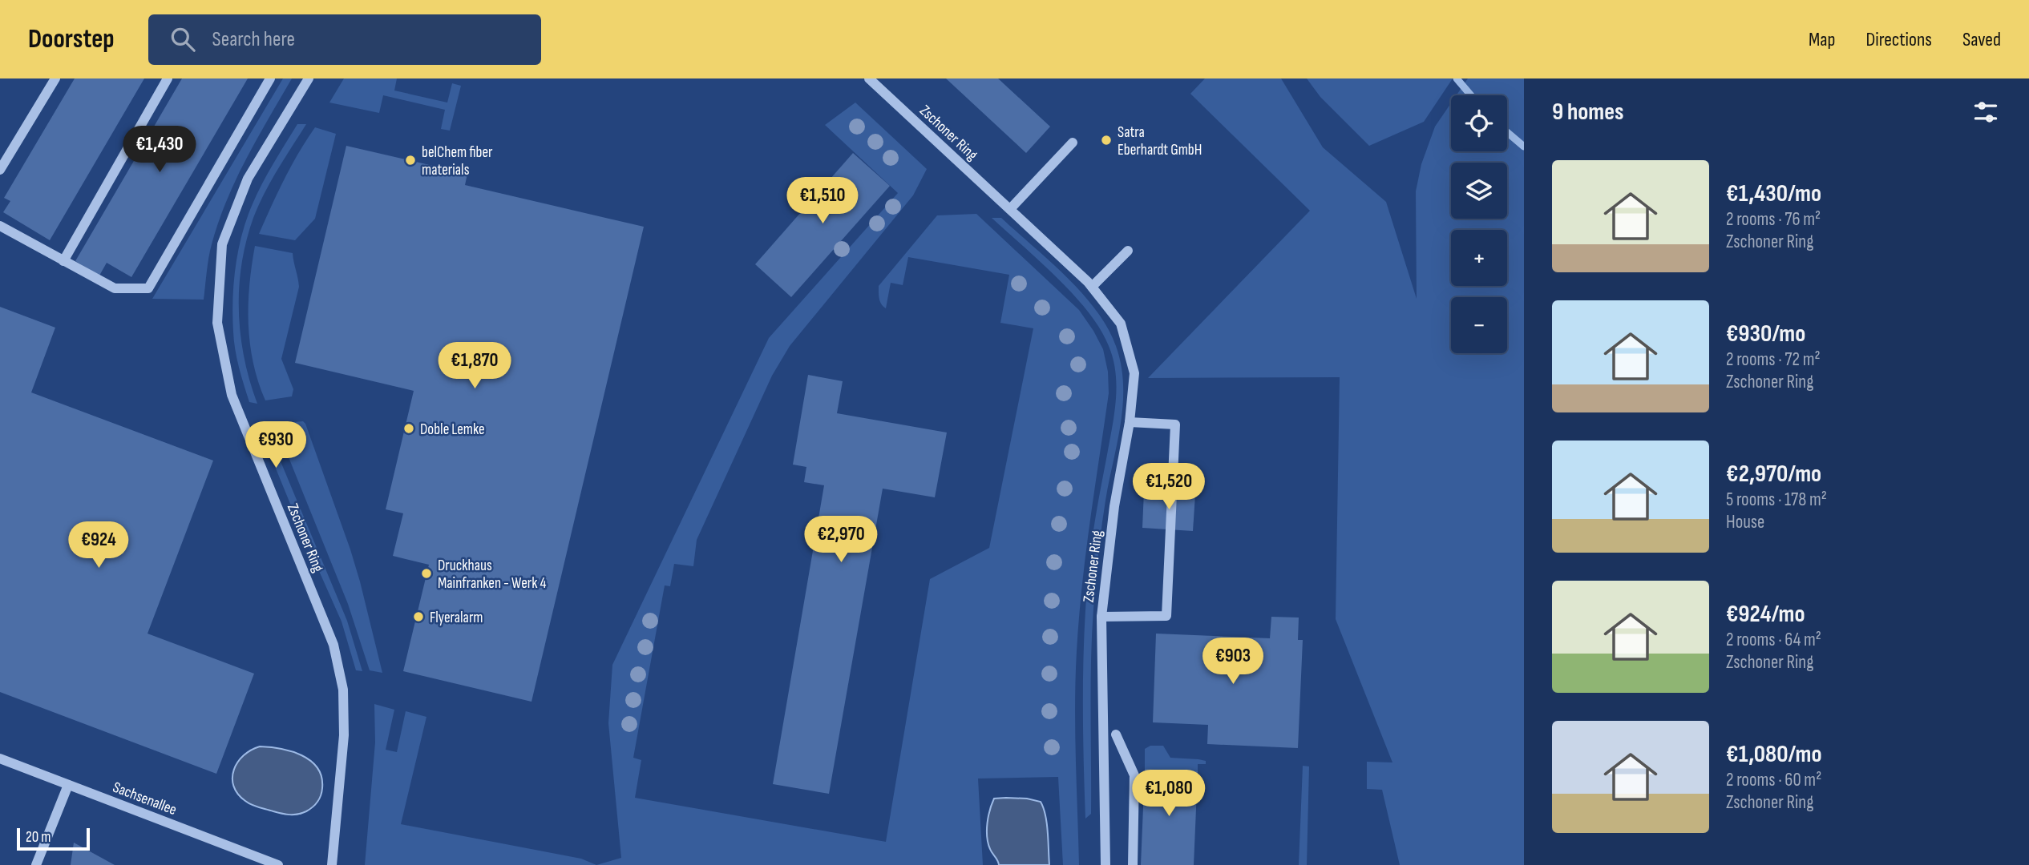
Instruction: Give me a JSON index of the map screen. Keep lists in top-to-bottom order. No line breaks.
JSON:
{"streets":{"street":["Zschoner Ring","Sachsenallee"]},"places":["Satra Eberhardt GmbH","belChem fiber materials","Doble Lemke","Druckhaus Mainfranken - Werk 4","Flyeralarm"],"scale_bar":"20 m","page":{"header":"Doorstep","search":"Search here","nav":["Map","Directions","Saved"],"heading":"9 homes","map_buttons":["+","−"],"price":["€1,430","€1,510","€1,870","€930","€1,520","€2,970","€924","€903","€1,080"],"list":[{"name":"€1,430/mo","note":"2 rooms · 76 m² · Zschoner Ring"},{"name":"€930/mo","note":"2 rooms · 72 m² · Zschoner Ring"},{"name":"€2,970/mo","note":"5 rooms · 178 m² · House"},{"name":"€924/mo","note":"2 rooms · 64 m² · Zschoner Ring"},{"name":"€1,080/mo","note":"2 rooms · 60 m² · Zschoner Ring"}],"scale":"20 m"}}
